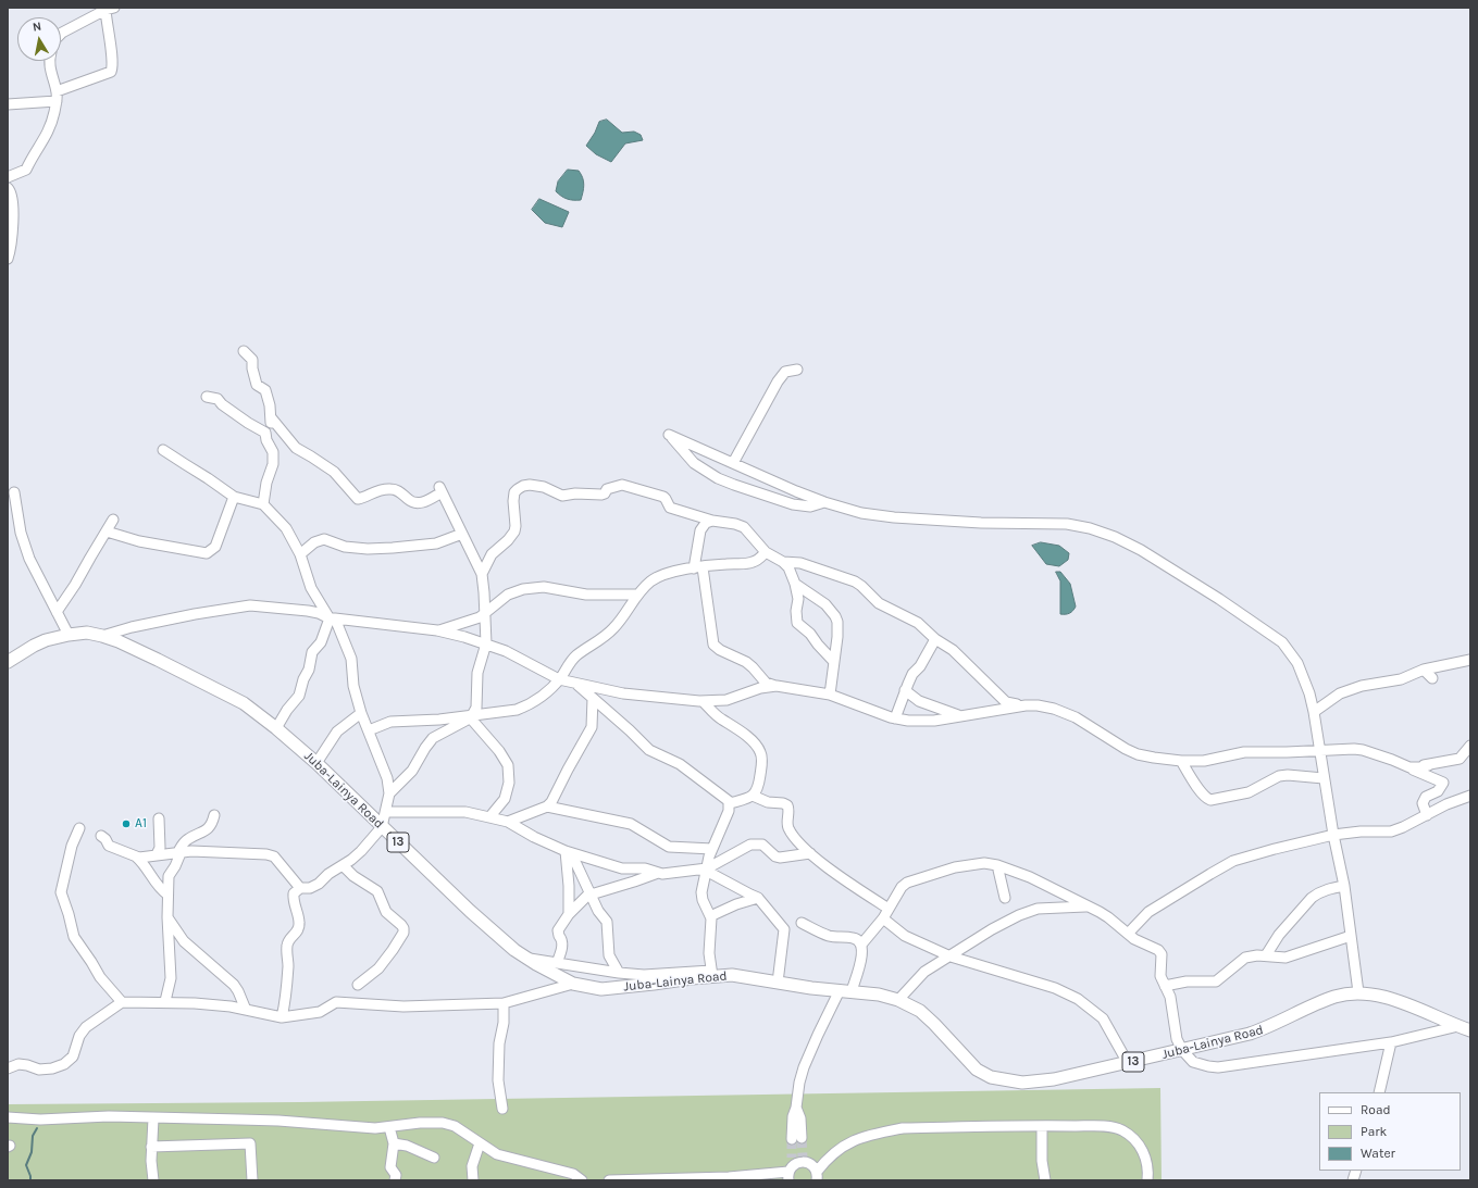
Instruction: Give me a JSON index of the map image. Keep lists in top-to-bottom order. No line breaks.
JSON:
{"streets":{"main road":["Juba-Lainya Road","13"]},"places":["A1"],"legend":["Road","Park","Water"],"north":"top"}
